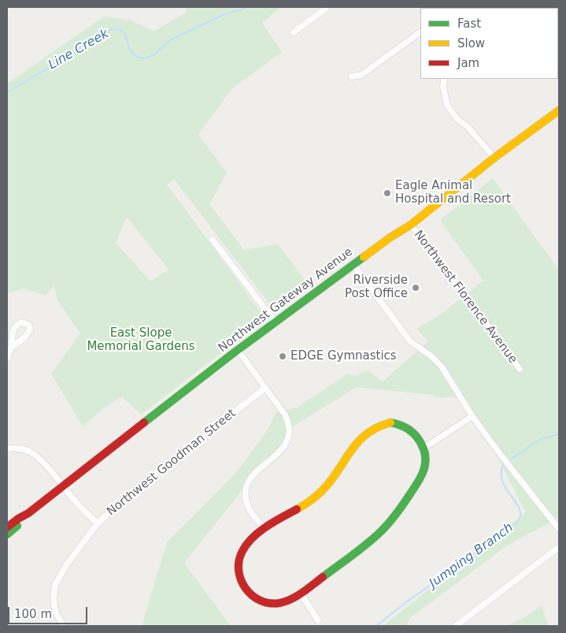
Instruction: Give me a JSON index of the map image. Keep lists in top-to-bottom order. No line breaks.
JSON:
{"streets":{"main road":["Northwest Gateway Avenue"],"street":["Northwest Florence Avenue","Northwest Goodman Street"]},"crossings":[["Northwest Florence Avenue","Northwest Gateway Avenue"]],"water":["Line Creek","Jumping Branch"],"parks":["East Slope Memorial Gardens"],"places":["Eagle Animal Hospital and Resort","Riverside Post Office","EDGE Gymnastics"],"legend":["Fast","Slow","Jam"],"scale_bar":"100 m"}
